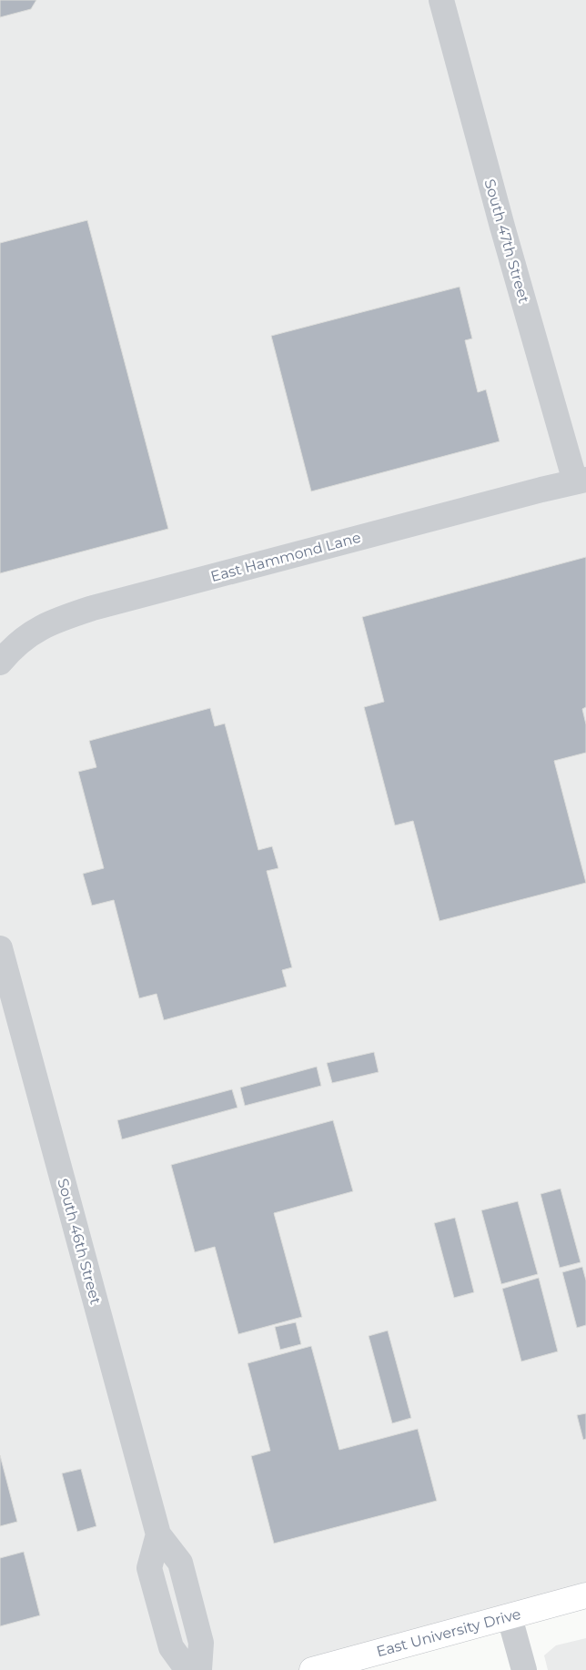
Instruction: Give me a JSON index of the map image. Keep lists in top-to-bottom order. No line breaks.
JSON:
{"streets":{"main road":["East University Drive"],"street":["South 47th Street","East Hammond Lane","South 46th Street"]},"crossings":[["South 47th Street","East Hammond Lane"]]}
